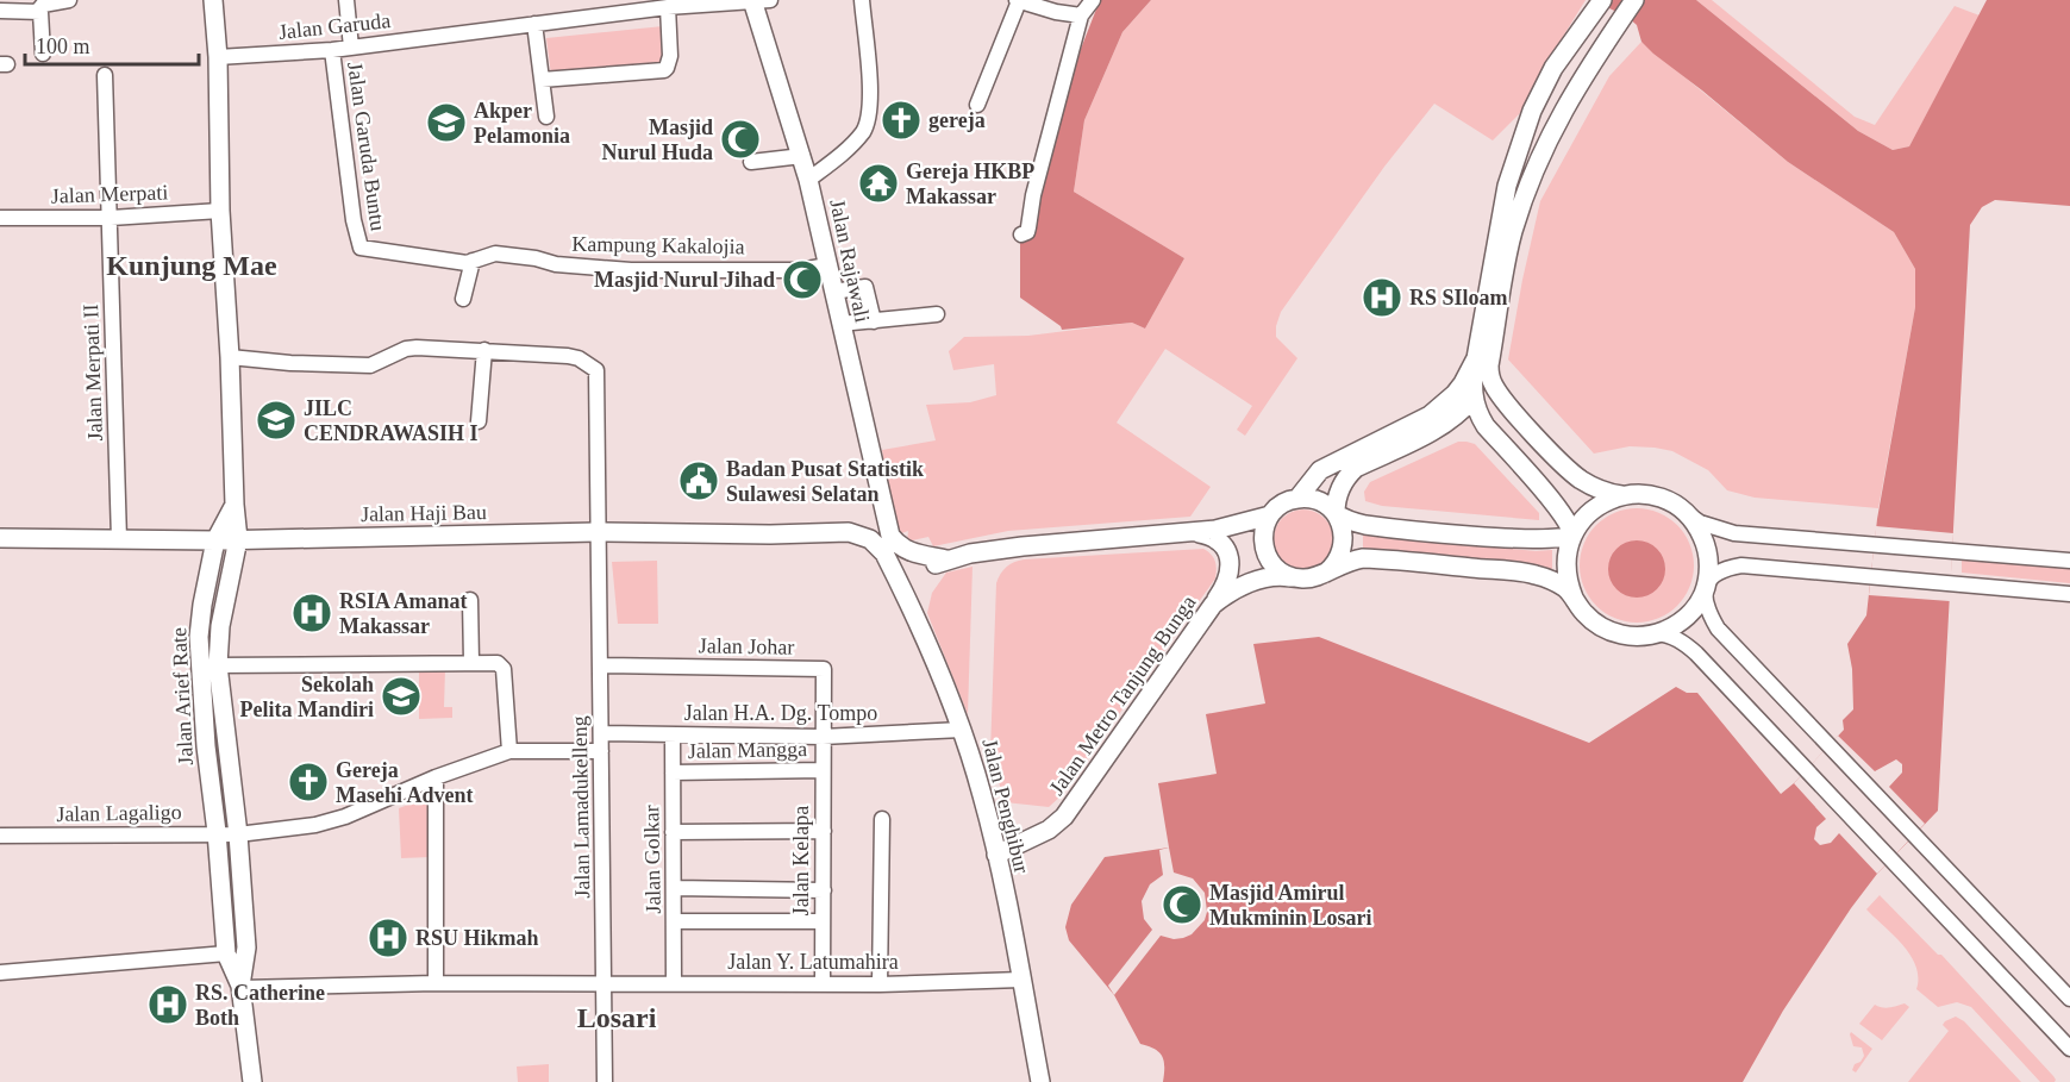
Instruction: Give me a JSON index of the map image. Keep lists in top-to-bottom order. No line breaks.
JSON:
{"streets":{"main road":["Jalan Rajawali","Jalan Haji Bau","Jalan Metro Tanjung Bunga","Jalan Arief Rate","Jalan Penghibur"],"street":["Jalan Garuda","Jalan Garuda Buntu","Jalan Merpati","Kampung Kakalojia","Jalan Merpati II","Jalan Johar","Jalan H.A. Dg. Tompo","Jalan Mangga","Jalan Lamadukelleng","Jalan Lagaligo","Jalan Golkar","Jalan Kelapa","Jalan Y. Latumahira"]},"crossings":[["Jalan Garuda","Jalan Garuda Buntu"],["Jalan Garuda","Jalan Rajawali"],["Jalan Garuda Buntu","Kampung Kakalojia"],["Jalan Merpati","Jalan Merpati II"],["Kampung Kakalojia","Jalan Rajawali"],["Jalan Merpati II","Jalan Haji Bau"],["Jalan Haji Bau","Jalan Arief Rate"],["Jalan Haji Bau","Jalan Lamadukelleng"],["Jalan Johar","Jalan H.A. Dg. Tompo"],["Jalan Johar","Jalan Lamadukelleng"],["Jalan Johar","Jalan Kelapa"],["Jalan Metro Tanjung Bunga","Jalan Penghibur"],["Jalan Arief Rate","Jalan Lagaligo"],["Jalan Arief Rate","Jalan Y. Latumahira"],["Jalan H.A. Dg. Tompo","Jalan Penghibur"],["Jalan H.A. Dg. Tompo","Jalan Lamadukelleng"],["Jalan H.A. Dg. Tompo","Jalan Golkar"],["Jalan H.A. Dg. Tompo","Jalan Kelapa"],["Jalan Mangga","Jalan Golkar"],["Jalan Mangga","Jalan Kelapa"],["Jalan Penghibur","Jalan Y. Latumahira"],["Jalan Lamadukelleng","Jalan Lagaligo"],["Jalan Lamadukelleng","Jalan Y. Latumahira"],["Jalan Golkar","Jalan Y. Latumahira"],["Jalan Kelapa","Jalan Y. Latumahira"]],"districts":["Kunjung Mae","Losari"],"places":{"church":["gereja","Gereja Masehi Advent"],"school or university":["Akper Pelamonia","JILC CENDRAWASIH I","Sekolah Pelita Mandiri"],"mosque":["Masjid Nurul Huda","Masjid Nurul Jihad","Masjid Amirul Mukminin Losari"],"temple":["Gereja HKBP Makassar"],"hospital":["RS SIloam","RSIA Amanat Makassar","RSU Hikmah","RS. Catherine Both"],"public building":["Badan Pusat Statistik Sulawesi Selatan"]},"scale_bar":"100 m"}
